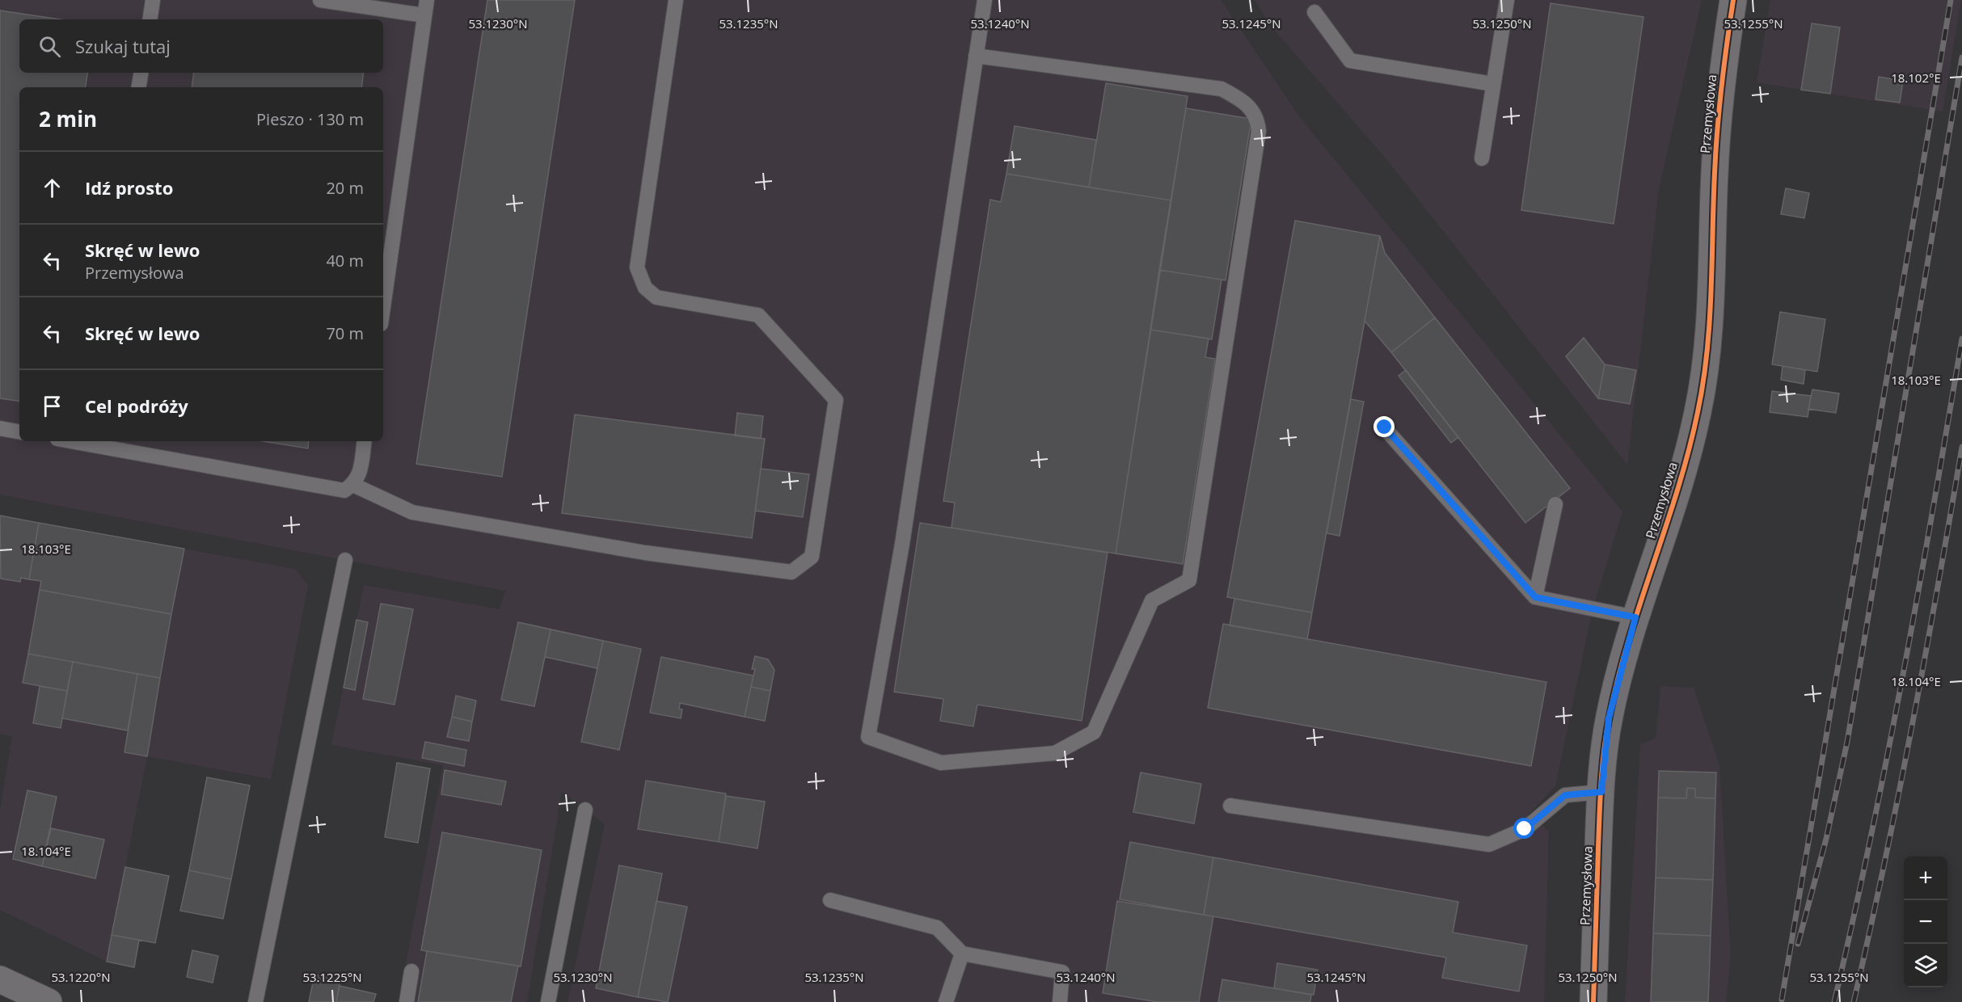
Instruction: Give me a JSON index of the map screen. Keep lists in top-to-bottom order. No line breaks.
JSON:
{"streets":{"street":["Przemysłowa"]},"page":{"search":"Szukaj tutaj","heading":["2 min","Pieszo · 130 m"],"list":[["Idź prosto","20 m"],["Skręć w lewo","Przemysłowa","40 m"],["Skręć w lewo","70 m"],"Cel podróży"],"map_buttons":["+","−"]},"coordinates":["53.1230°N","53.1235°N","53.1240°N","53.1245°N","53.1250°N","53.1255°N","18.102°E","18.103°E","18.104°E","53.1220°N","53.1225°N"]}
